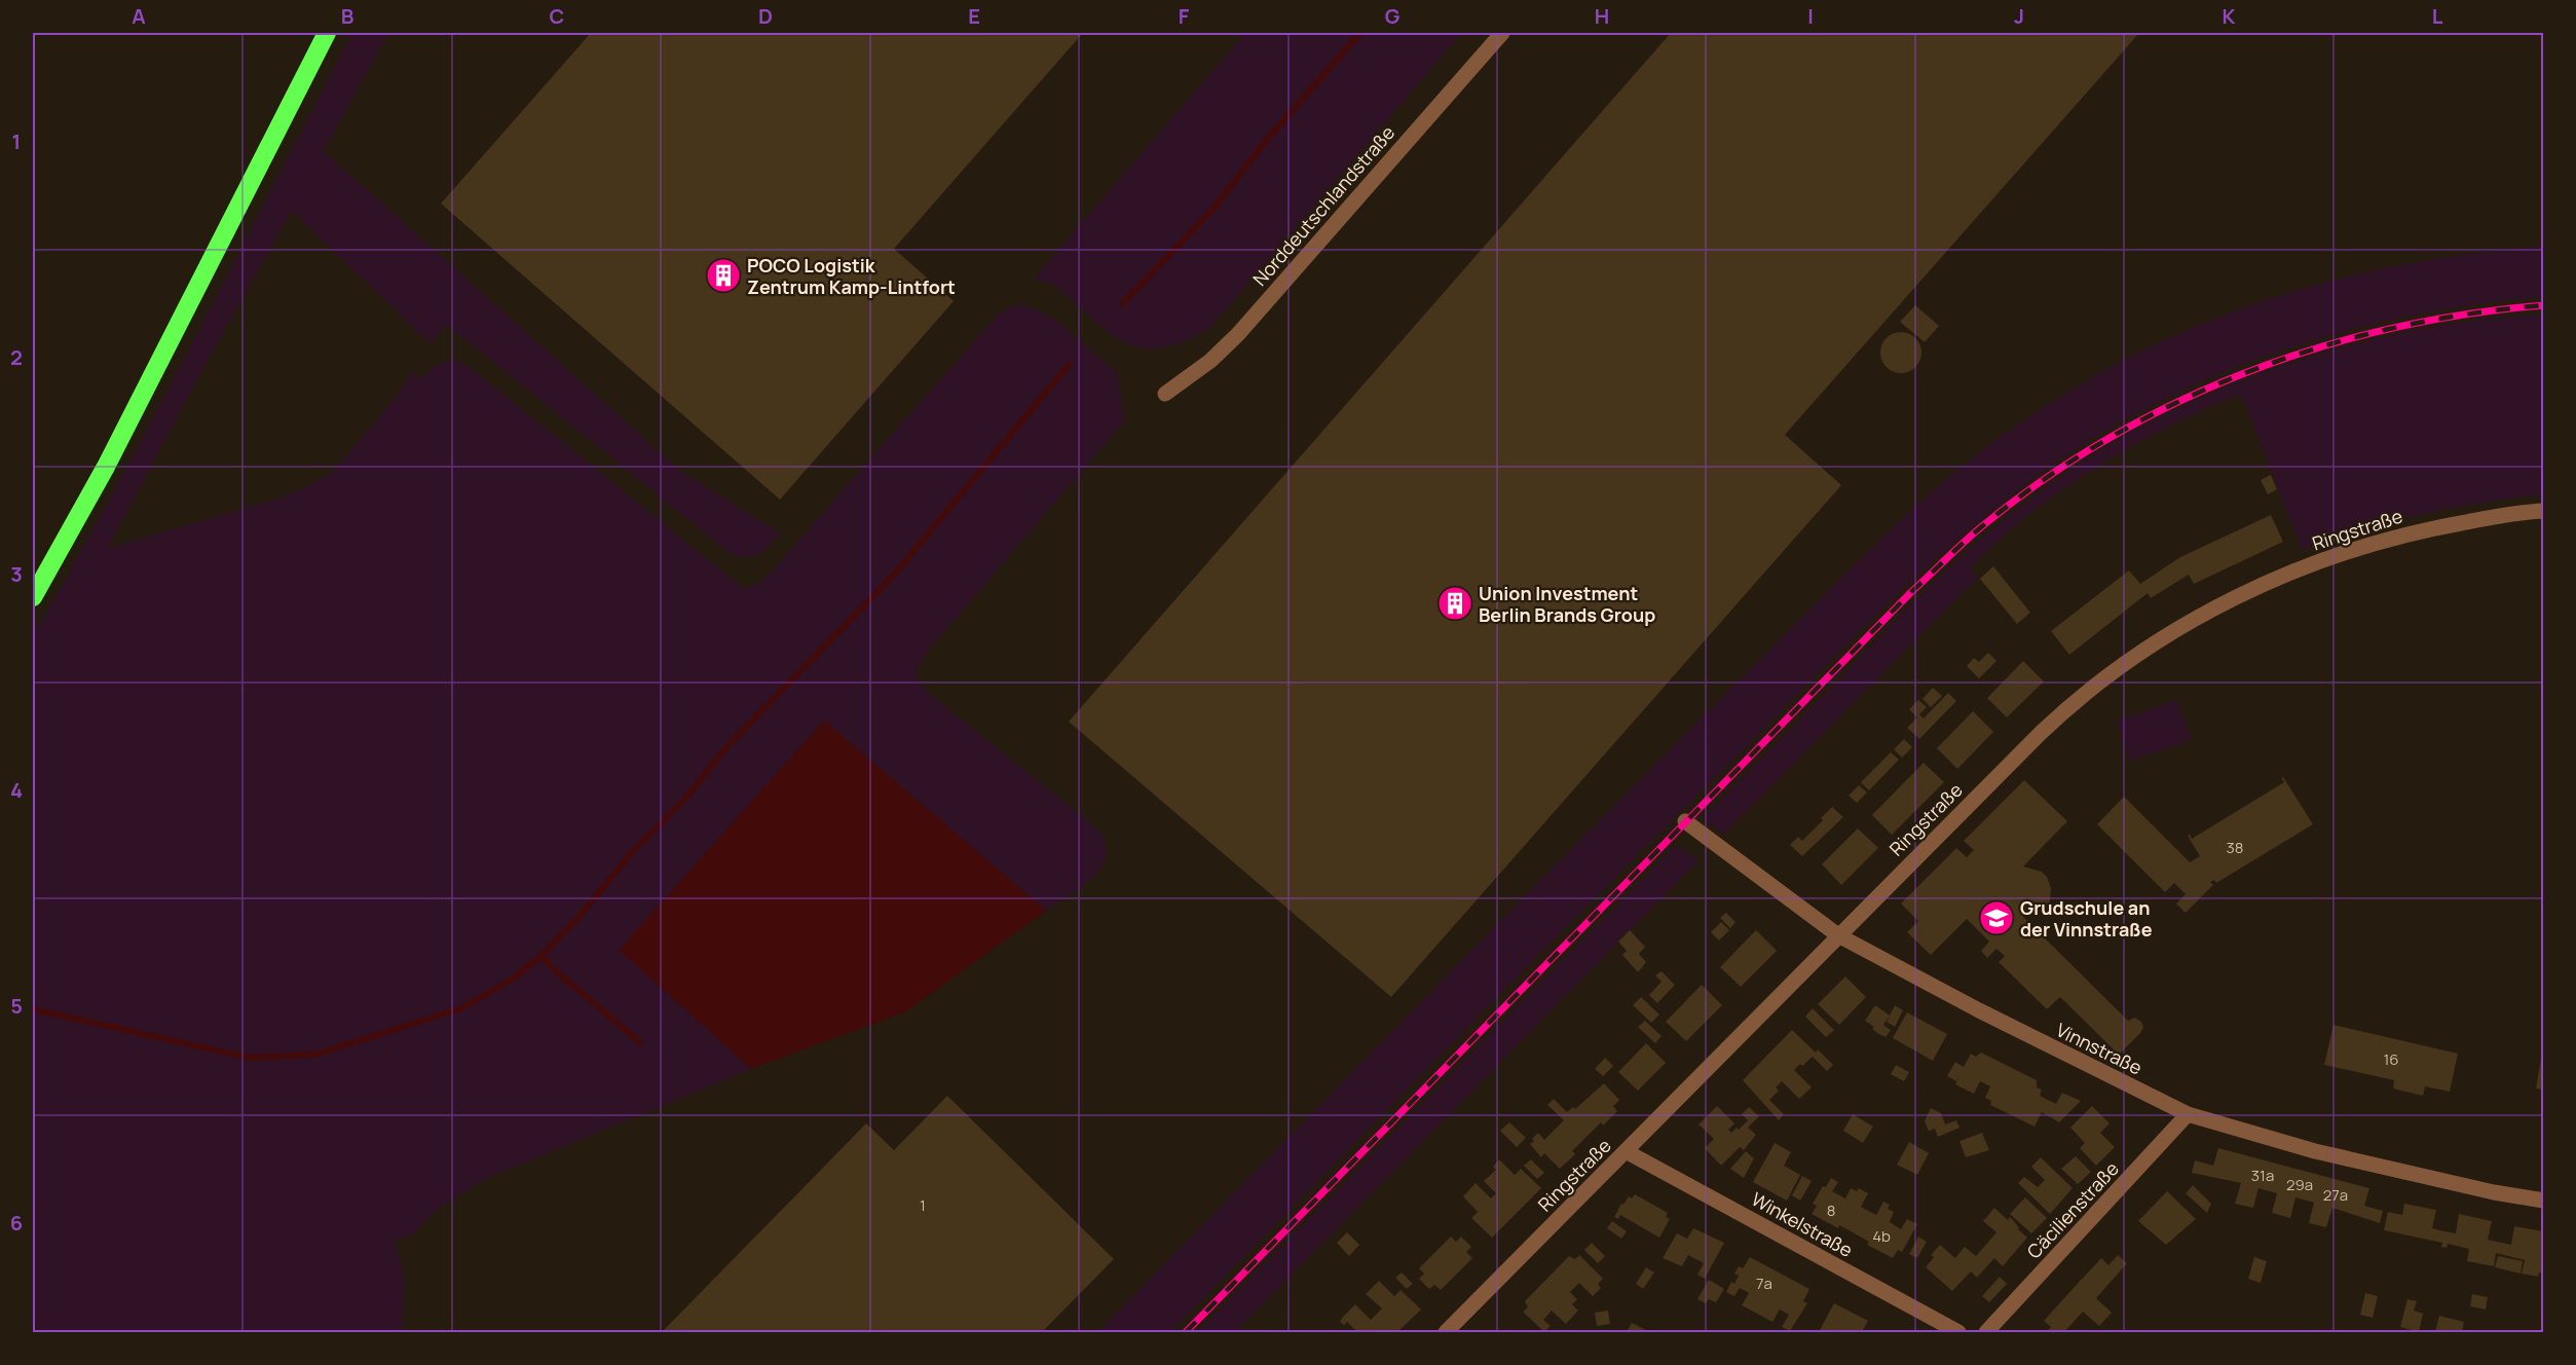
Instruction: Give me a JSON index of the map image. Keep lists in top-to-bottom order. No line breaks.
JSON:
{"streets":{"street":["Norddeutschlandstraße","Ringstraße","Vinnstraße","Cäcilienstraße","Winkelstraße"]},"crossings":[["Ringstraße","Vinnstraße"],["Ringstraße","Winkelstraße"],["Vinnstraße","Cäcilienstraße"]],"places":{"building":["POCO Logistik Zentrum Kamp-Lintfort","Union Investment Berlin Brands Group"],"school or university":["Grudschule an der Vinnstraße"]},"house_numbers":["38","16","31a","29a","27a","1","8","4b","7a"],"grid":{"columns":["A","B","C","D","E","F","G","H","I","J","K","L"],"rows":["1","2","3","4","5","6"]}}
